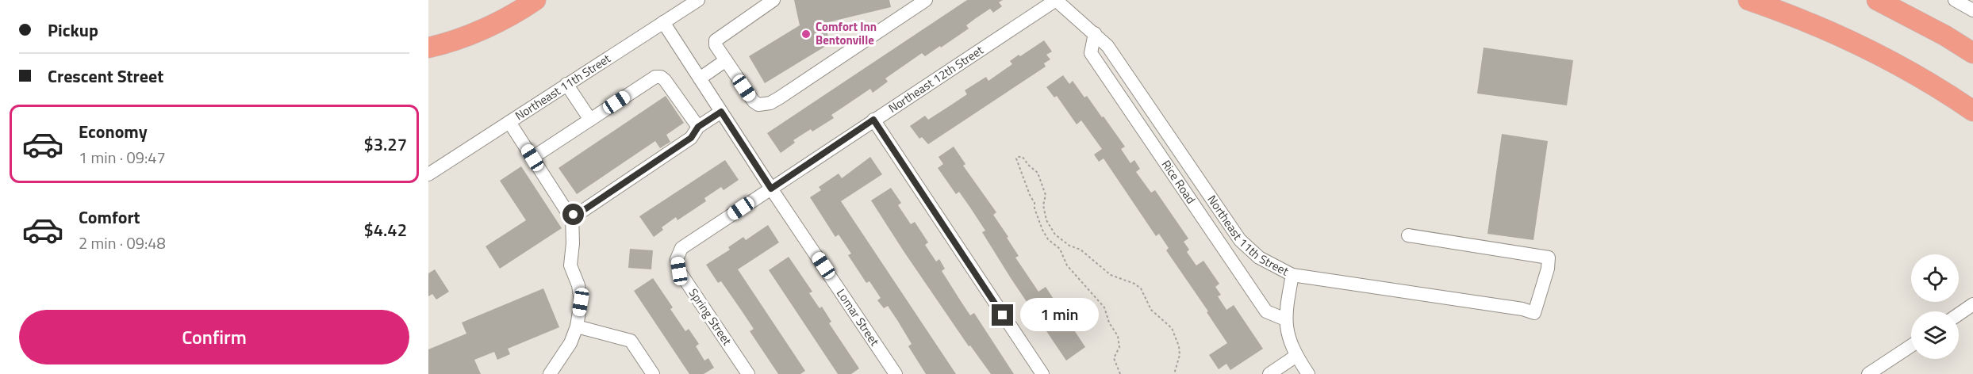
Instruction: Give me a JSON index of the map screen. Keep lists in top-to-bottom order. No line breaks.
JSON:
{"streets":{"street":["Northeast 12th Street","Northeast 11th Street","Rice Road","Spring Street","Lomar Street"]},"crossings":[["Northeast 12th Street","Northeast 11th Street"],["Northeast 12th Street","Spring Street"],["Northeast 12th Street","Lomar Street"],["Northeast 11th Street","Rice Road"],["Northeast 11th Street","Lomar Street"]],"places":["Comfort Inn Bentonville"],"page":{"banner":["Pickup","Crescent Street"],"list":[{"name":"Economy","note":"1 min · 09:47","value":"$3.27"},{"name":"Comfort","note":"2 min · 09:48","value":"$4.42"}],"bubble":"1 min","buttons":"Confirm"}}
